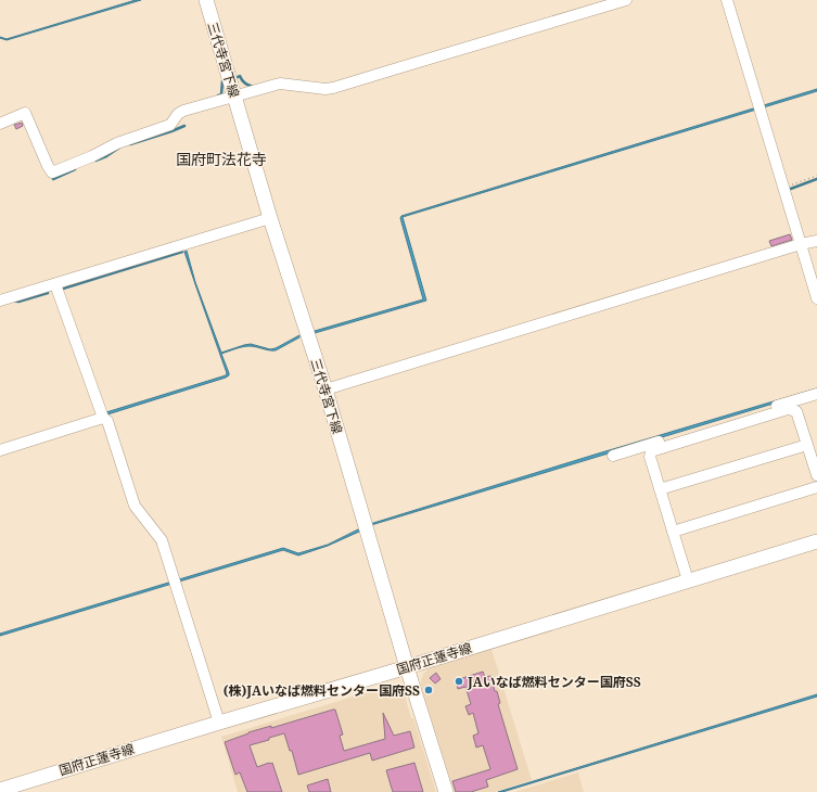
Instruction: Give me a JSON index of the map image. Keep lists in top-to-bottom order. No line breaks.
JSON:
{"streets":{"main road":["三代寺宮下線","国府正蓮寺線"]},"crossings":[["三代寺宮下線","国府正蓮寺線"]],"districts":["国府町法花寺"],"places":["JAいなば燃料センター国府SS","(株)JAいなば燃料センター国府SS"]}
